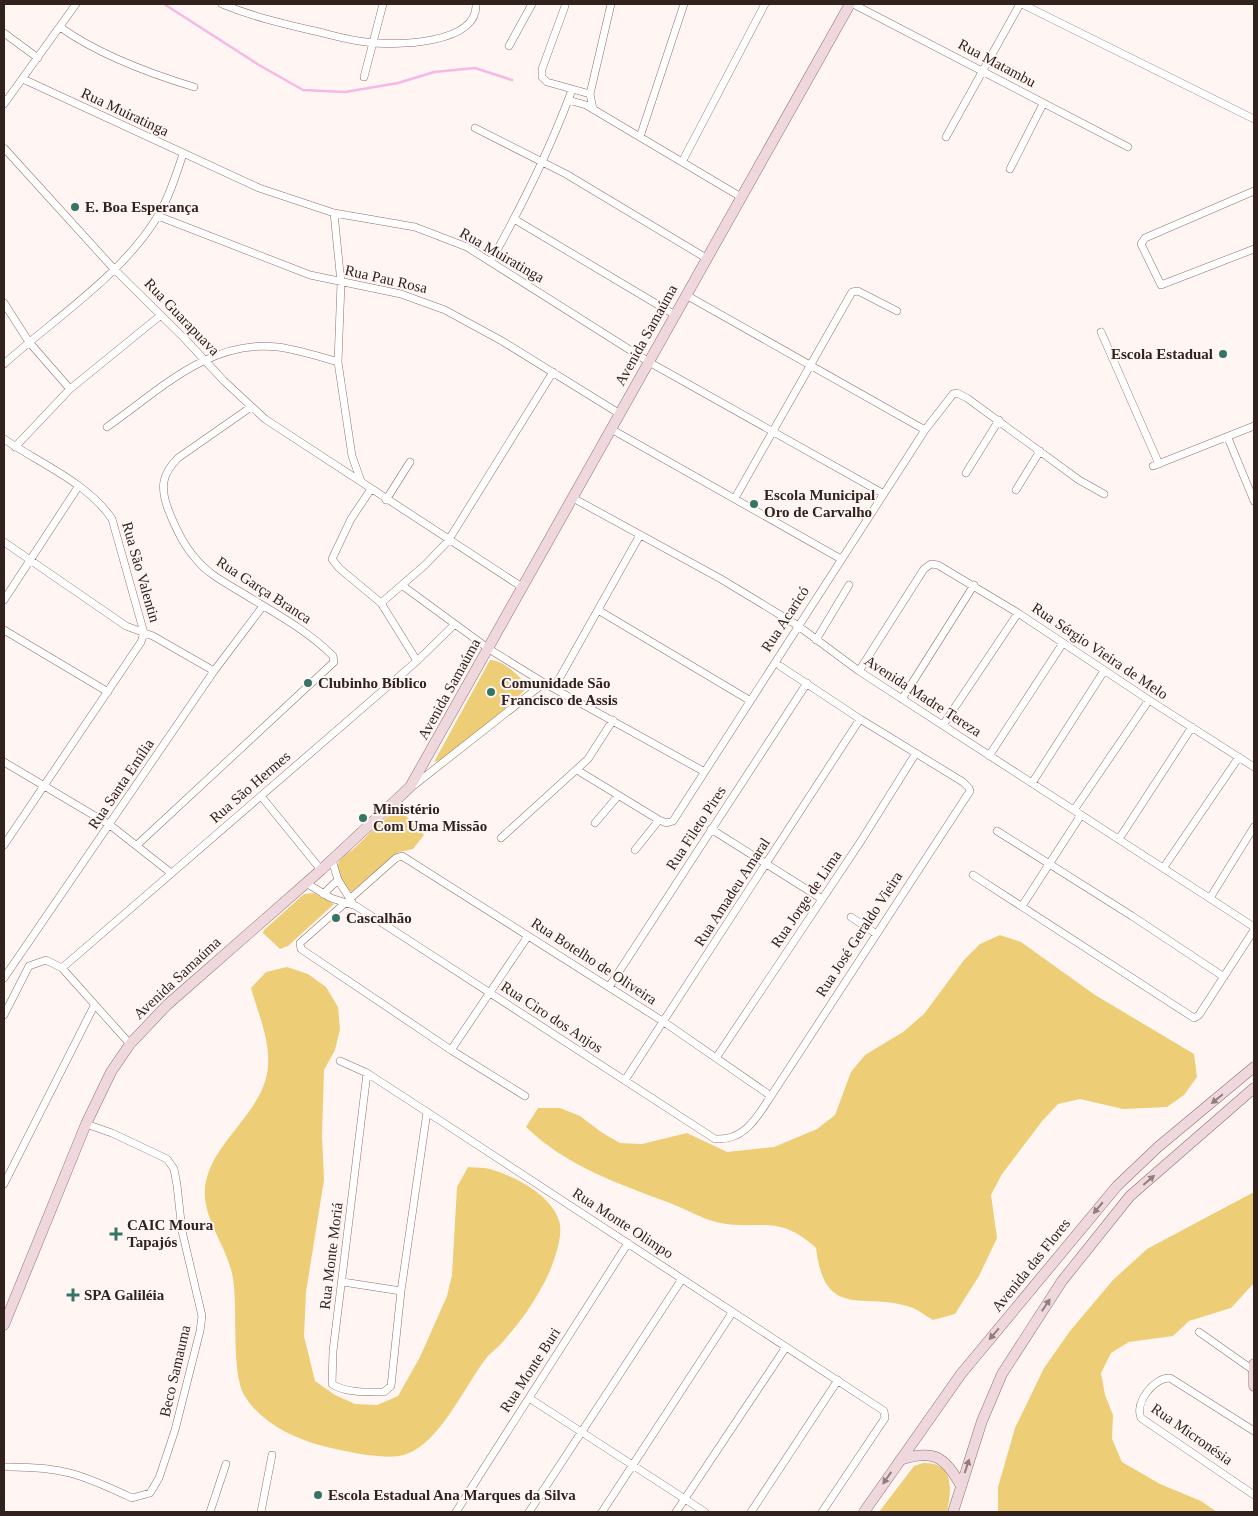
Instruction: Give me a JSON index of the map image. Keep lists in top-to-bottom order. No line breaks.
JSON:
{"streets":{"street":["Rua Matambu","Rua Muiratinga","Rua Pau Rosa","Rua Guarapuava","Avenida Samaúma","Rua São Valentin","Rua Garça Branca","Rua Acaricó","Rua Sérgio Vieira de Melo","Avenida Madre Tereza","Rua Santa Emília","Rua São Hermes","Rua Fileto Pires","Rua Amadeu Amaral","Rua Jorge de Lima","Rua José Geraldo Vieira","Rua Botelho de Oliveira","Rua Ciro dos Anjos","Rua Monte Olimpo","Rua Monte Moriá","Avenida das Flores","Rua Monte Buri","Beco Samauma","Rua Micronésia"]},"crossings":[["Rua Matambu","Avenida Samaúma"],["Rua Muiratinga","Avenida Samaúma"],["Rua Muiratinga","Rua Acaricó"],["Rua Pau Rosa","Avenida Samaúma"],["Rua Guarapuava","Avenida Samaúma"],["Rua Guarapuava","Rua Garça Branca"],["Avenida Samaúma","Avenida Madre Tereza"],["Avenida Samaúma","Rua Ciro dos Anjos"],["Avenida Samaúma","Beco Samauma"],["Rua Garça Branca","Rua Santa Emília"],["Rua Acaricó","Avenida Madre Tereza"],["Rua Sérgio Vieira de Melo","Avenida Madre Tereza"],["Rua Fileto Pires","Rua Botelho de Oliveira"],["Rua Amadeu Amaral","Rua Botelho de Oliveira"],["Rua Amadeu Amaral","Rua Ciro dos Anjos"],["Rua Jorge de Lima","Rua José Geraldo Vieira"],["Rua Jorge de Lima","Rua Botelho de Oliveira"],["Rua José Geraldo Vieira","Rua Botelho de Oliveira"],["Rua José Geraldo Vieira","Rua Ciro dos Anjos"],["Rua Botelho de Oliveira","Rua Ciro dos Anjos"],["Rua Monte Olimpo","Rua Monte Moriá"],["Rua Monte Olimpo","Rua Monte Buri"]],"places":{"other":["E. Boa Esperança","Escola Estadual","Escola Municipal Oro de Carvalho","Clubinho Bíblico","Comunidade São Francisco de Assis","Ministério Com Uma Missão","Cascalhão","Escola Estadual Ana Marques da Silva"],"health":["CAIC Moura Tapajós","SPA Galiléia"]}}
